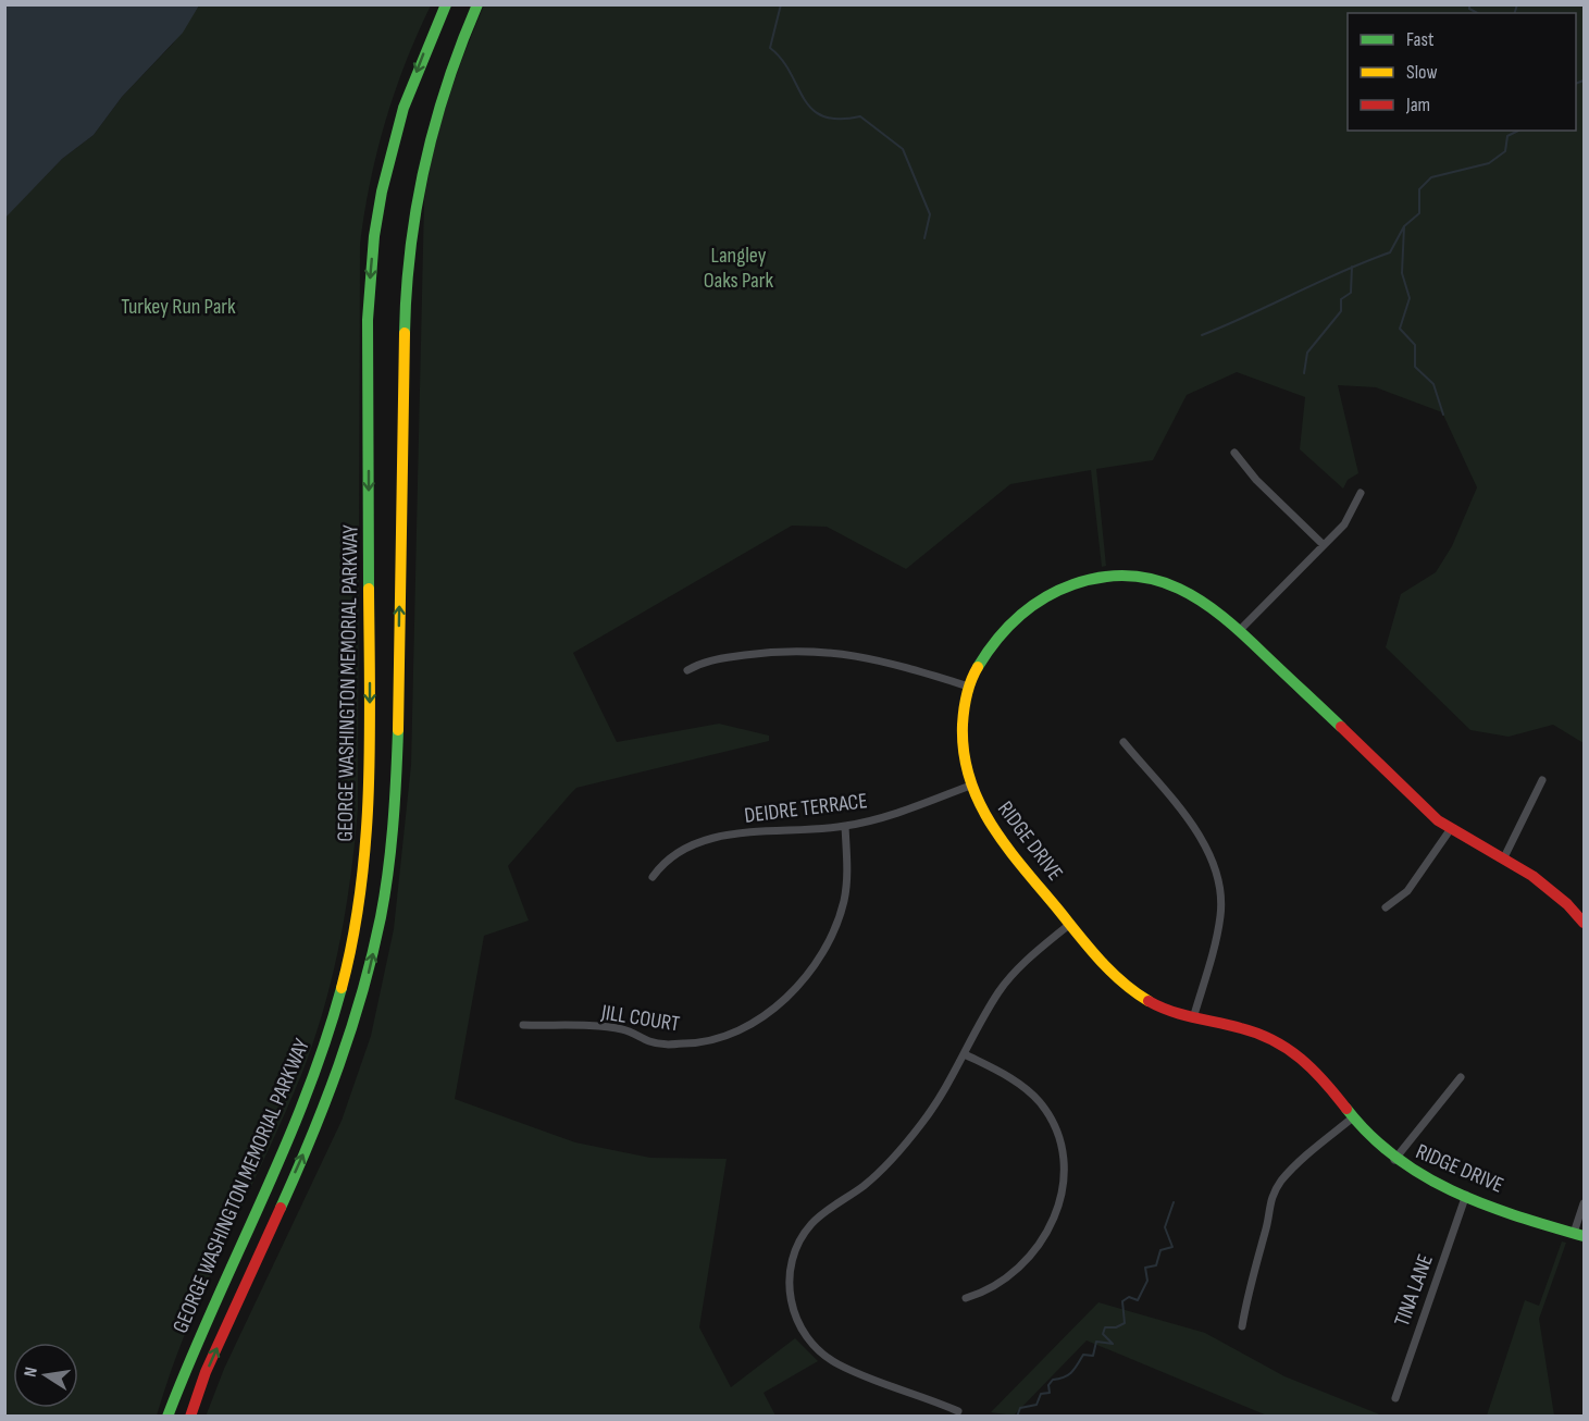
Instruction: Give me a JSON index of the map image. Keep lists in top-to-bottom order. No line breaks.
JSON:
{"streets":{"main road":["GEORGE WASHINGTON MEMORIAL PARKWAY","RIDGE DRIVE"],"street":["DEIDRE TERRACE","JILL COURT","TINA LANE"]},"crossings":[["DEIDRE TERRACE","RIDGE DRIVE"],["DEIDRE TERRACE","JILL COURT"],["RIDGE DRIVE","TINA LANE"]],"parks":["Langley Oaks Park","Turkey Run Park"],"legend":["Fast","Slow","Jam"],"north":"left"}
